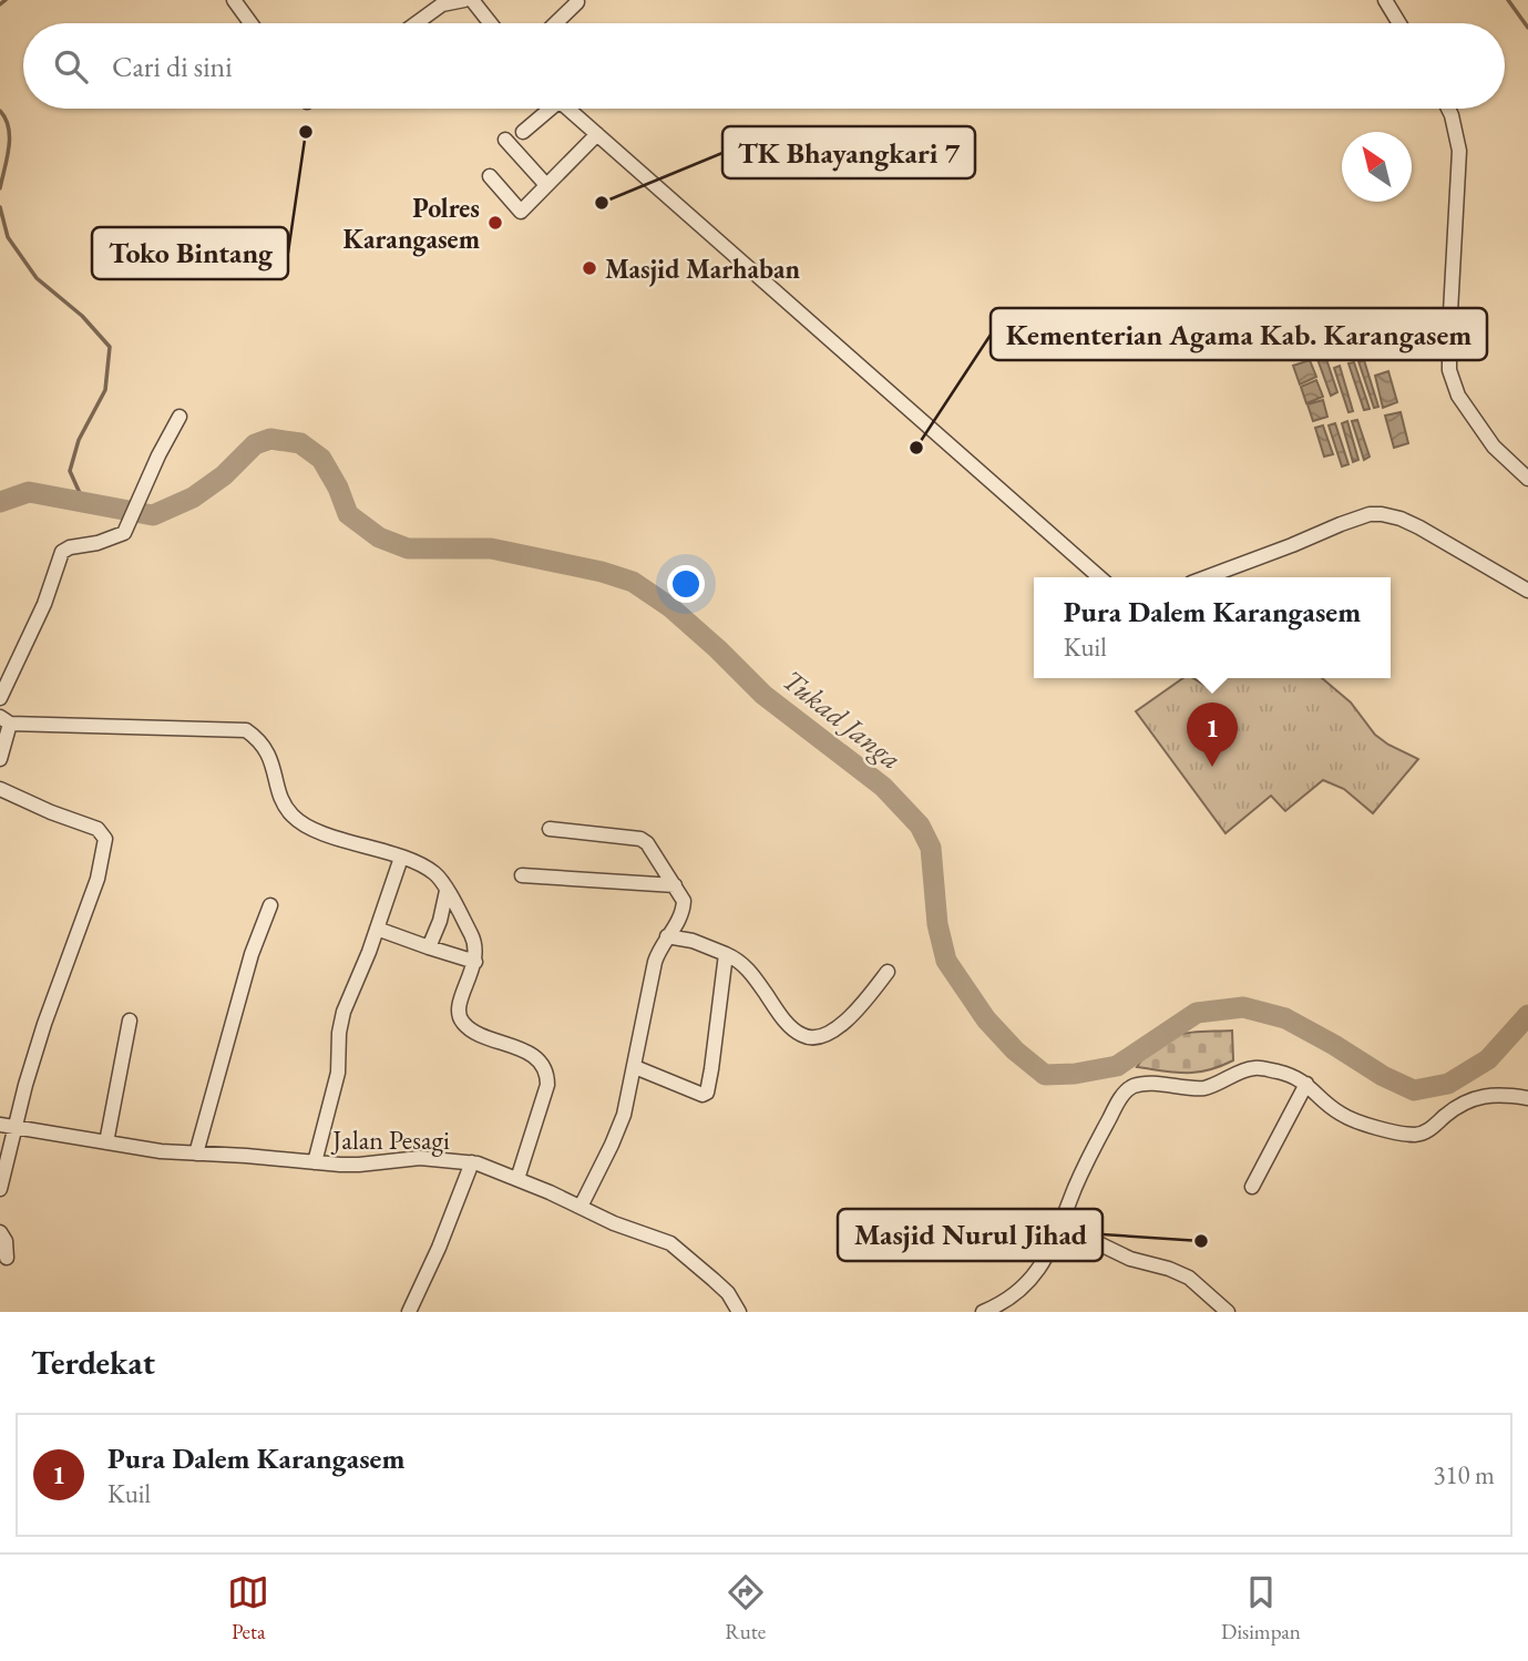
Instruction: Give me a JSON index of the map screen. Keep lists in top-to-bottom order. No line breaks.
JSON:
{"streets":{"street":["Jalan Pesagi"]},"water":["Tukad Janga"],"places":["Toko Bintang","TK Bhayangkari 7","Polres Karangasem","Masjid Marhaban","Kementerian Agama Kab. Karangasem","Masjid Nurul Jihad"],"north":"top left","page":{"search":"Cari di sini","popup":["Pura Dalem Karangasem","Kuil"],"pins":"1","heading":"Terdekat","list":[{"mark":"1","name":"Pura Dalem Karangasem","note":"Kuil","value":"310 m"}],"nav":["Peta","Rute","Disimpan"]}}
